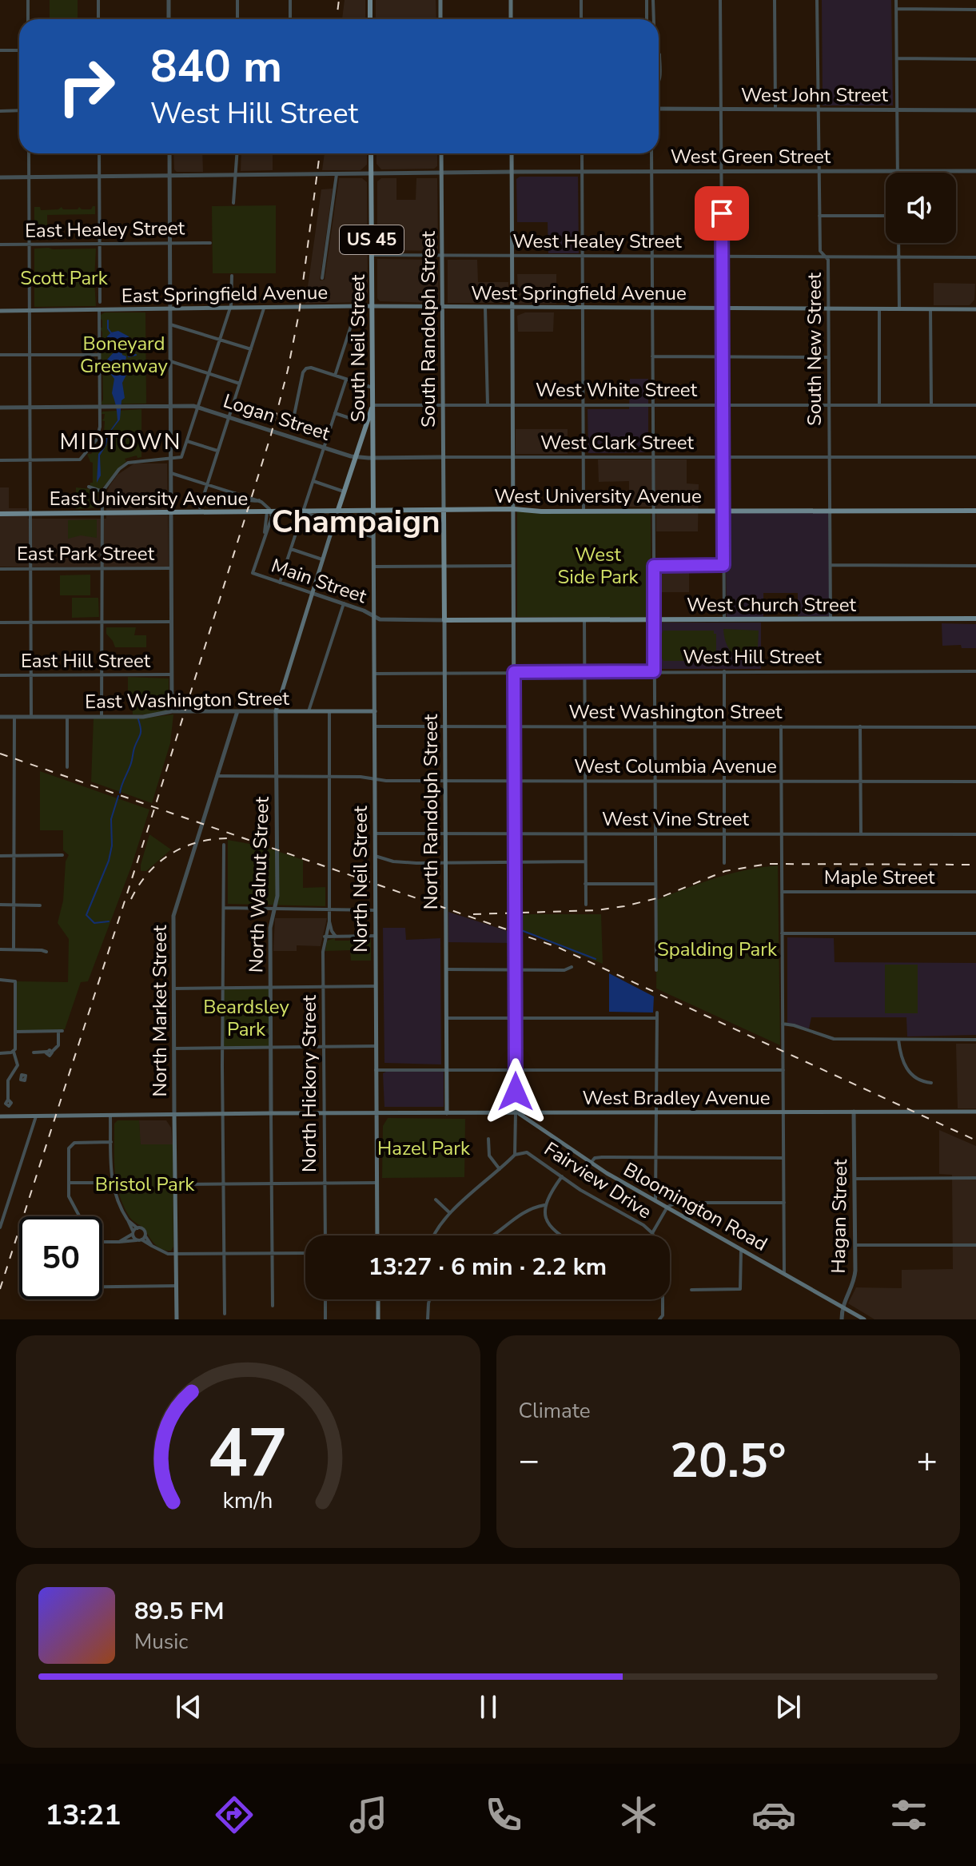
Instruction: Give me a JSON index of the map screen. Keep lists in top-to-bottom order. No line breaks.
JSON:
{"streets":{"main road":["US 45","West Springfield Avenue","East Springfield Avenue","South Randolph Street","South Neil Street","West University Avenue","East University Avenue","West Church Street","East Washington Street","North Randolph Street","North Neil Street","North Walnut Street","North Market Street","West Bradley Avenue","Bloomington Road"],"street":["West John Street","West Green Street","East Healey Street","West Healey Street","South New Street","West White Street","Logan Street","West Clark Street","East Park Street","Main Street","West Hill Street","East Hill Street","West Washington Street","West Columbia Avenue","West Vine Street","Maple Street","North Hickory Street","Fairview Drive","Hagan Street"]},"crossings":[["West John Street","South New Street"],["West Green Street","South Randolph Street"],["West Green Street","South Neil Street"],["West Green Street","South New Street"],["West Healey Street","South Randolph Street"],["West Healey Street","South Neil Street"],["West Healey Street","South New Street"],["West Springfield Avenue","East Springfield Avenue"],["West Springfield Avenue","South Randolph Street"],["West Springfield Avenue","South Neil Street"],["West Springfield Avenue","South New Street"],["East Springfield Avenue","South Neil Street"],["South Randolph Street","West White Street"],["South Randolph Street","West Clark Street"],["South Randolph Street","West University Avenue"],["South Randolph Street","North Randolph Street"],["South Neil Street","West White Street"],["South Neil Street","Logan Street"],["South Neil Street","West Clark Street"],["South Neil Street","West University Avenue"],["South Neil Street","East University Avenue"],["South Neil Street","North Neil Street"],["South New Street","West White Street"],["South New Street","West Clark Street"],["South New Street","West University Avenue"],["South New Street","West Church Street"],["Logan Street","West Clark Street"],["West University Avenue","East University Avenue"],["West University Avenue","North Randolph Street"],["West University Avenue","North Neil Street"],["East University Avenue","Main Street"],["East University Avenue","North Neil Street"],["East University Avenue","North Walnut Street"],["Main Street","West Church Street"],["Main Street","North Neil Street"],["Main Street","North Walnut Street"],["West Church Street","North Randolph Street"],["West Church Street","North Neil Street"],["West Hill Street","North Randolph Street"],["West Hill Street","North Neil Street"],["East Washington Street","North Neil Street"],["East Washington Street","North Walnut Street"],["East Washington Street","North Market Street"],["East Washington Street","North Hickory Street"],["West Washington Street","North Randolph Street"],["West Washington Street","North Neil Street"],["West Columbia Avenue","North Randolph Street"],["West Columbia Avenue","North Neil Street"],["West Columbia Avenue","North Walnut Street"],["West Columbia Avenue","North Market Street"],["West Columbia Avenue","North Hickory Street"],["North Randolph Street","West Vine Street"],["North Randolph Street","West Bradley Avenue"],["West Vine Street","North Neil Street"],["North Neil Street","West Bradley Avenue"],["North Walnut Street","West Bradley Avenue"],["North Market Street","West Bradley Avenue"],["North Hickory Street","West Bradley Avenue"],["West Bradley Avenue","Bloomington Road"],["West Bradley Avenue","Hagan Street"],["Bloomington Road","Hagan Street"]],"districts":["MIDTOWN","Champaign"],"parks":["Scott Park","Boneyard Greenway","West Side Park","Spalding Park","Beardsley Park","Hazel Park","Bristol Park"],"page":{"turn":["840 m","West Hill Street"],"limit":"50","trip":"13:27 · 6 min · 2.2 km","tile":"Climate","heat":["−","20.5°","+"],"song":["89.5 FM","Music"],"tabs":"13:21","gauge":["47","km/h"]}}
